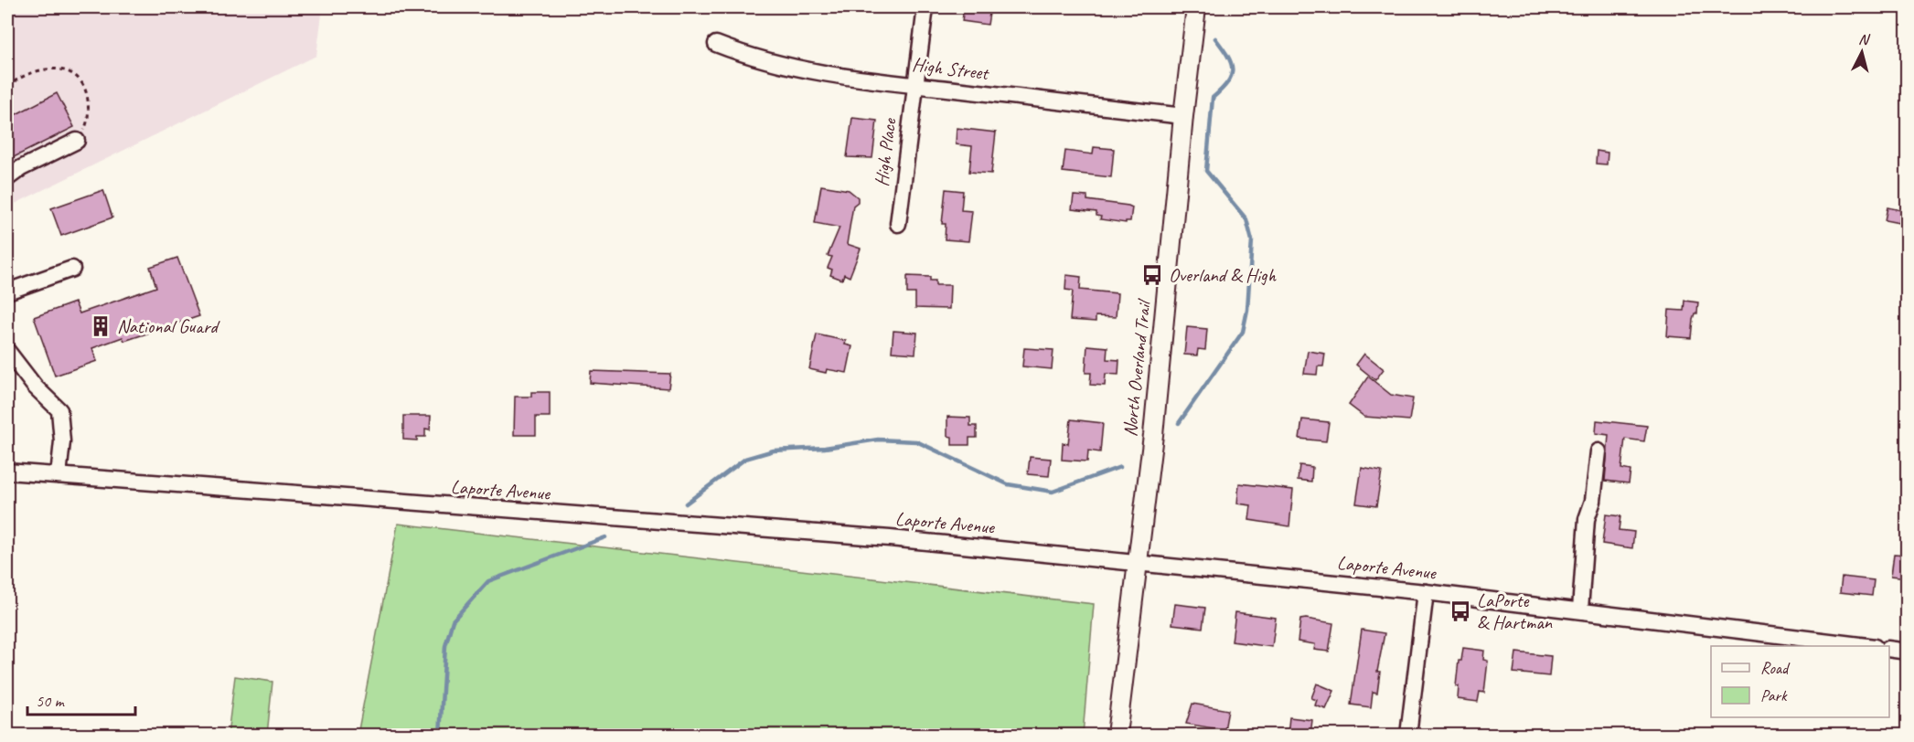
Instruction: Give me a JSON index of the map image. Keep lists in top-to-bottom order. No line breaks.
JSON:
{"streets":{"main road":["North Overland Trail"],"street":["High Street","High Place","Laporte Avenue"]},"crossings":[["High Street","High Place"],["High Street","North Overland Trail"],["North Overland Trail","Laporte Avenue"]],"places":{"bus stop":["Overland & High","LaPorte & Hartman"],"building":["National Guard"]},"legend":["Road","Park"],"scale_bar":"50 m","north":"top"}
